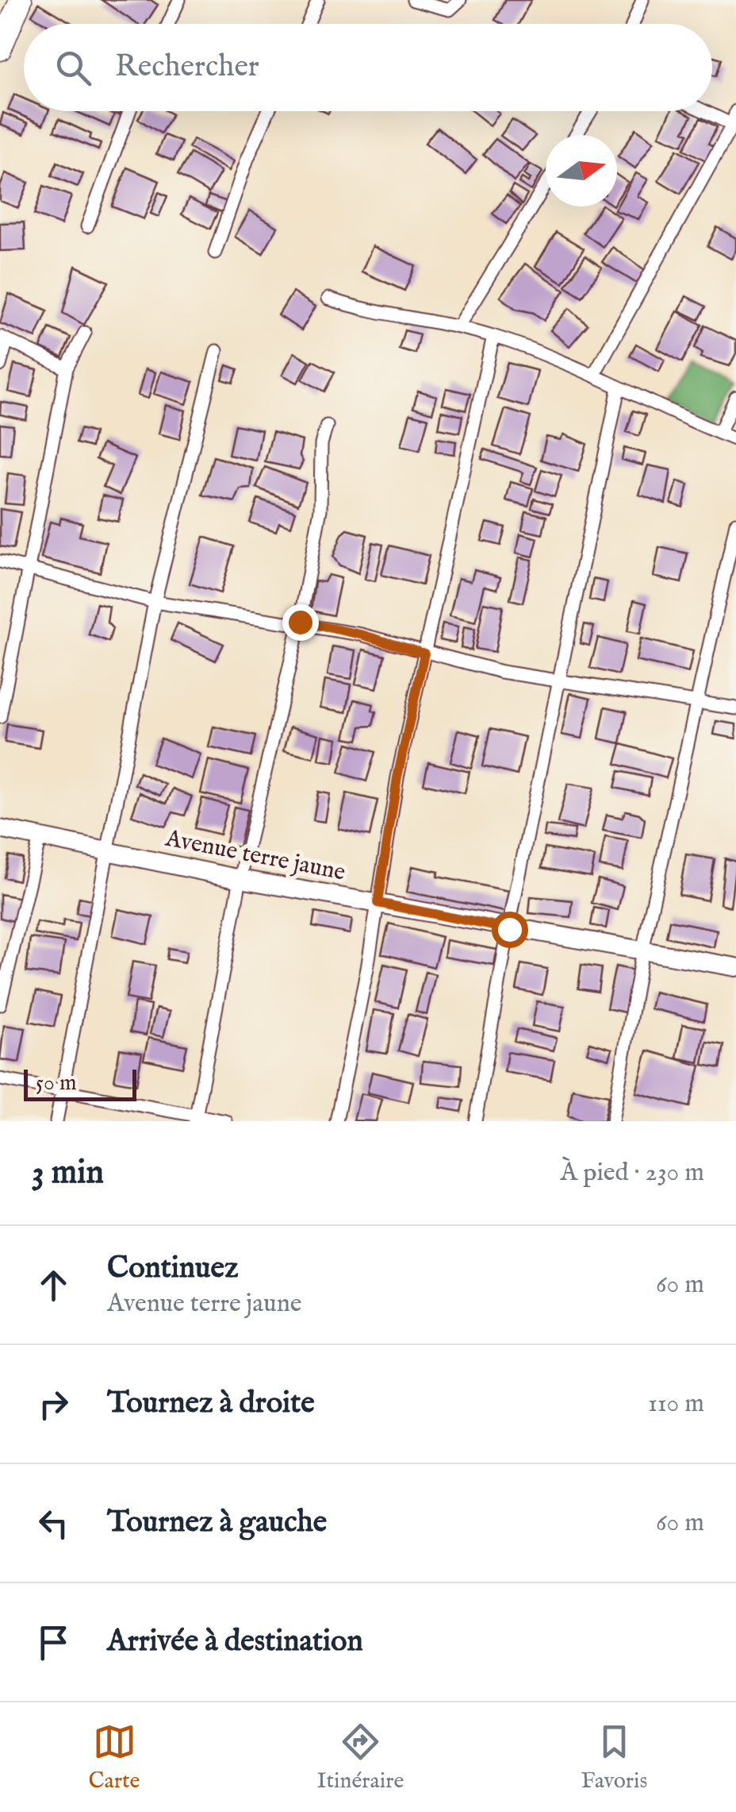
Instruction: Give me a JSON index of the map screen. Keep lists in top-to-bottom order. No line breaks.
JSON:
{"streets":{"street":["Avenue terre jaune"]},"scale_bar":"50 m","north":"right","page":{"search":"Rechercher","scale":"50 m","heading":["3 min","À pied · 230 m"],"list":[["Continuez","Avenue terre jaune","60 m"],["Tournez à droite","110 m"],["Tournez à gauche","60 m"],"Arrivée à destination"],"nav":["Carte","Itinéraire","Favoris"]}}
